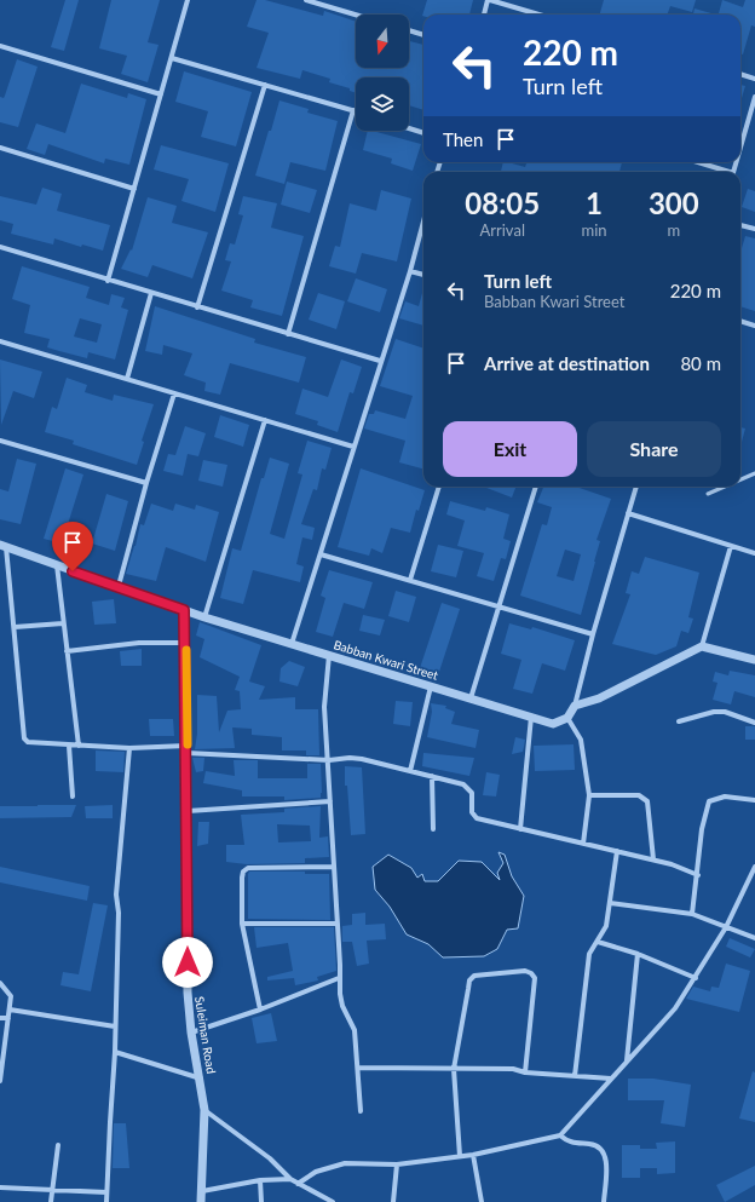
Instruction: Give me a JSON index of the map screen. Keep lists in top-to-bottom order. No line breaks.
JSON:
{"streets":{"street":["Babban Kwari Street","Suleiman Road"]},"crossings":[["Babban Kwari Street","Suleiman Road"]],"north":"bottom","page":{"turn":["220 m","Turn left"],"then":"Then","eta":["08:05","Arrival","1","min","300","m"],"list":[{"name":"Turn left","note":"Babban Kwari Street","value":"220 m"},{"name":"Arrive at destination","value":"80 m"}],"buttons":["Exit","Share"]}}
